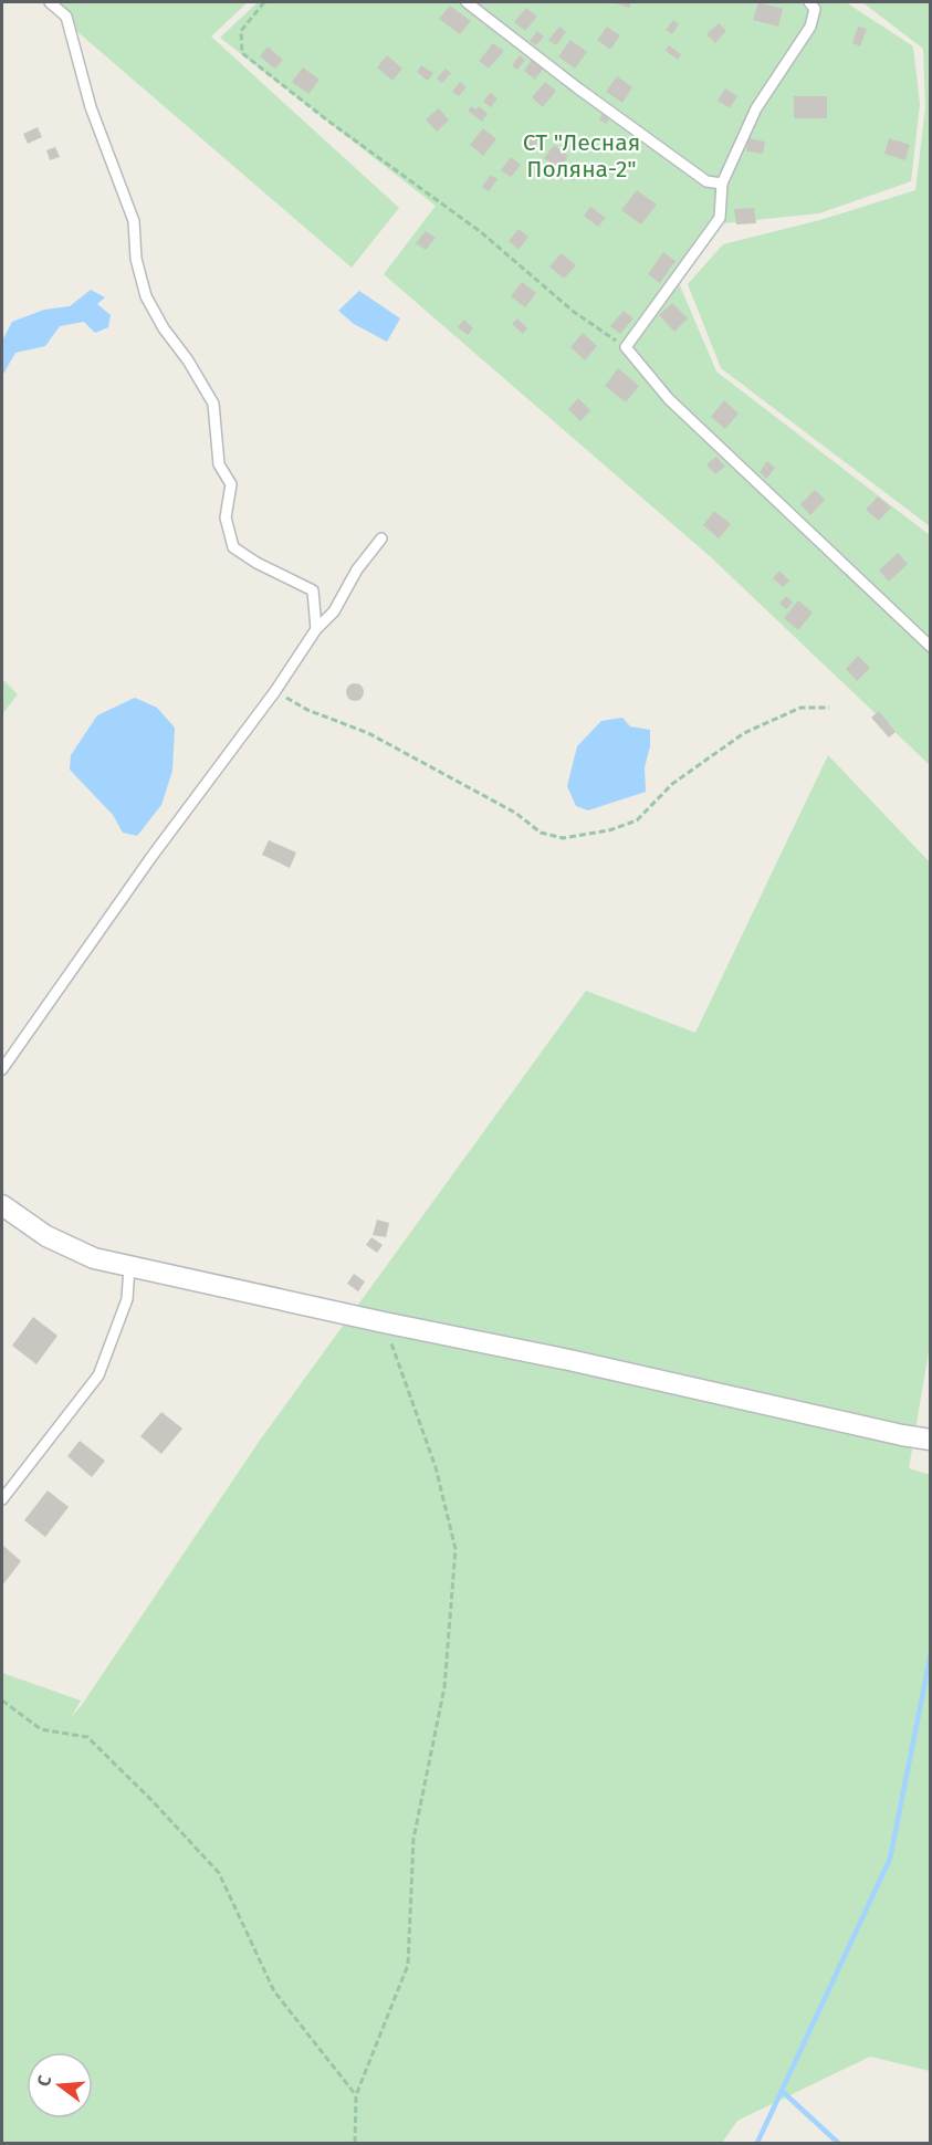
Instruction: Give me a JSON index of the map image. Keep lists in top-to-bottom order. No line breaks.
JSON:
{"parks":["СТ \"Лесная Поляна-2\""],"north":"left"}
